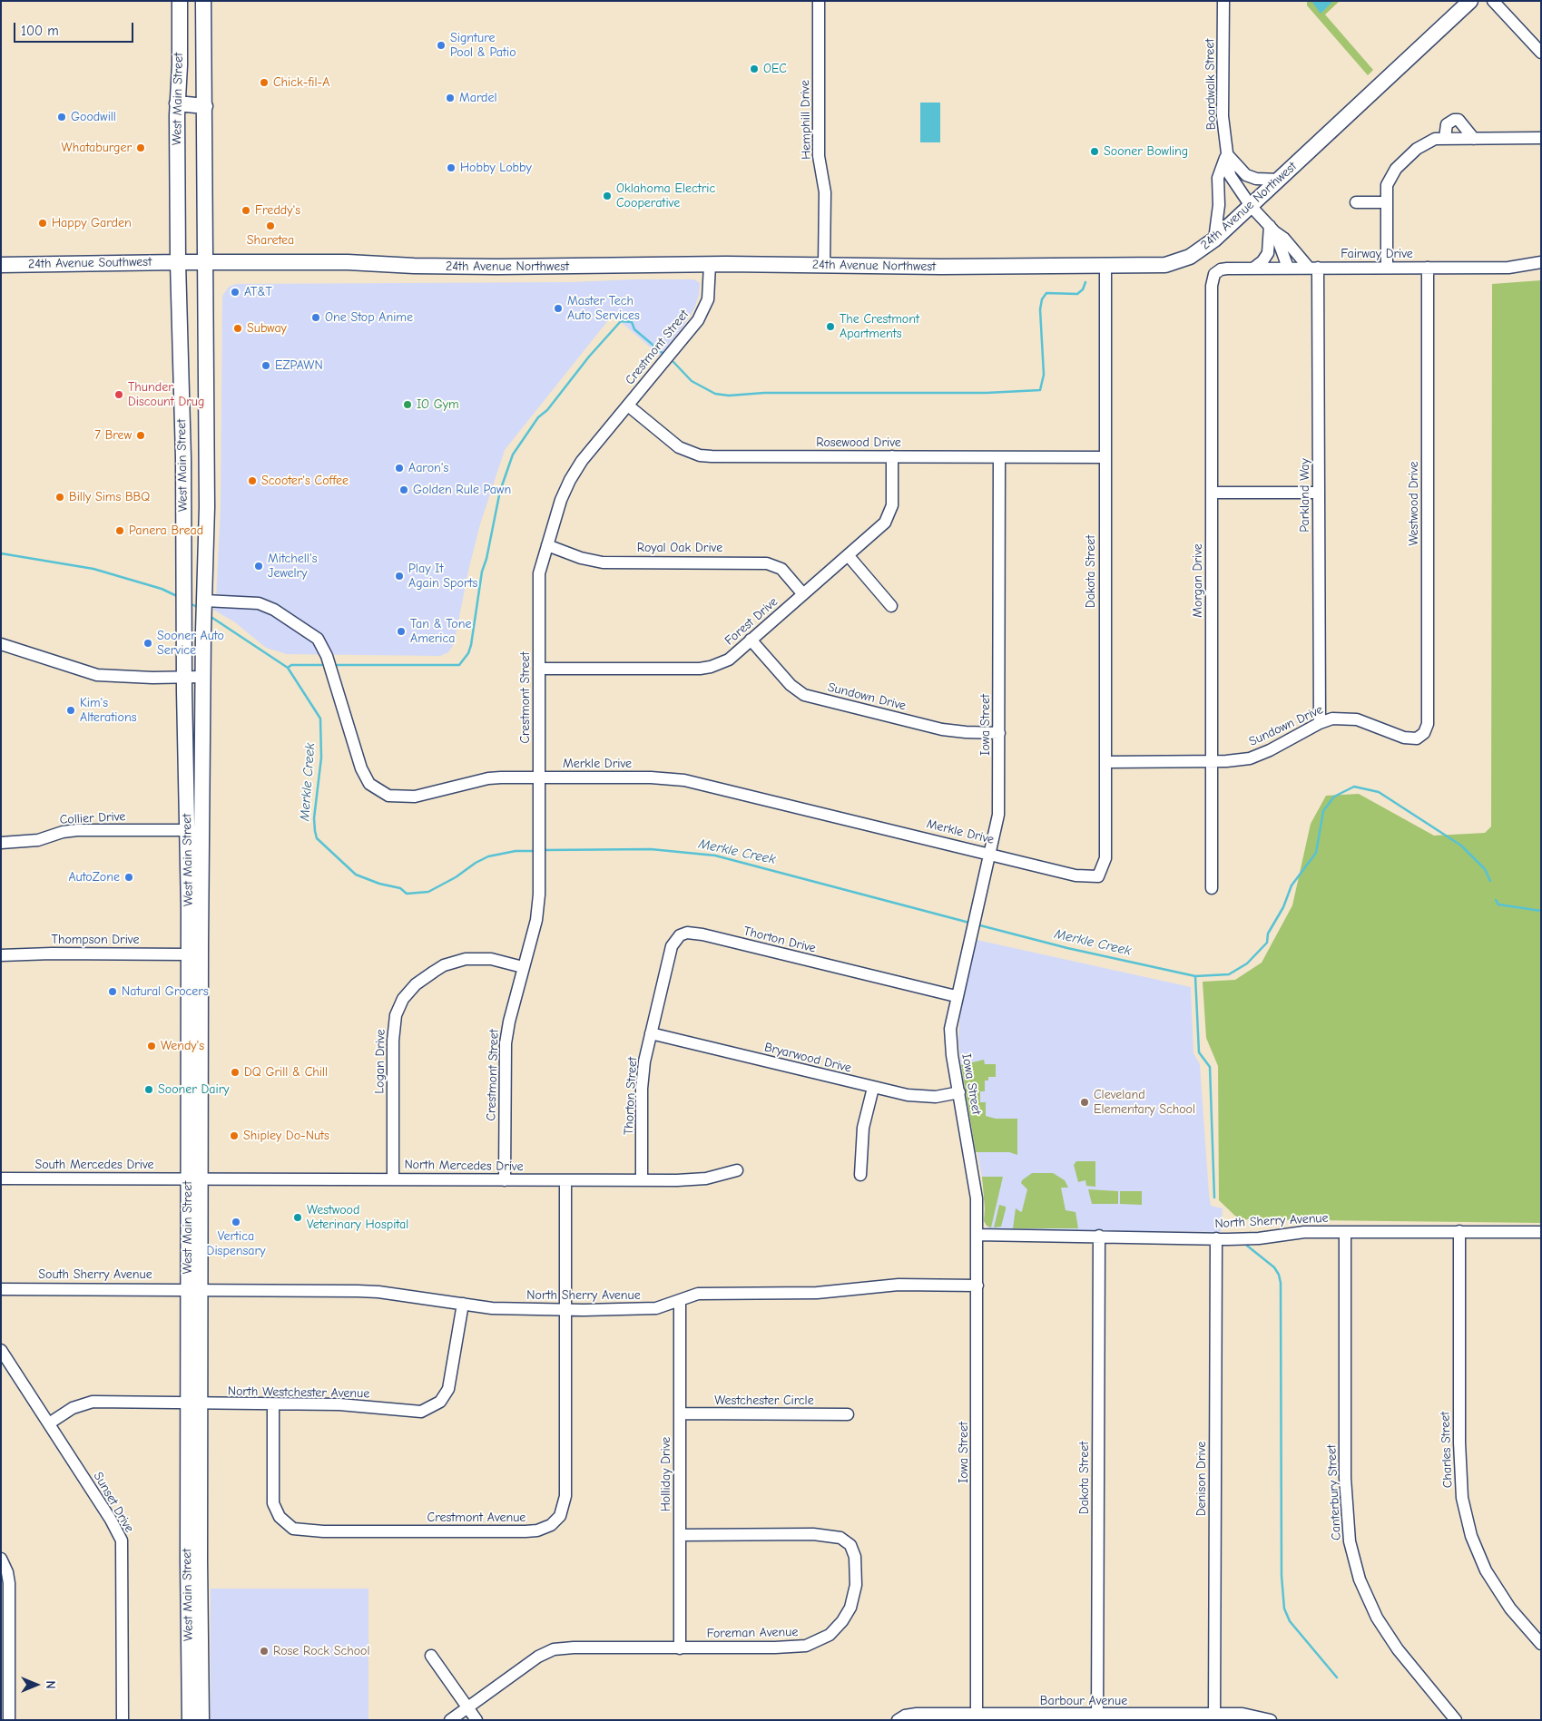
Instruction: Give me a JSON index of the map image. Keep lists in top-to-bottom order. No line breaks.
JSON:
{"streets":{"main road":["West Main Street","24th Avenue Northwest","24th Avenue Southwest"],"street":["Boardwalk Street","Hemphill Drive","Fairway Drive","Crestmont Street","Rosewood Drive","Parkland Way","Westwood Drive","Royal Oak Drive","Dakota Street","Morgan Drive","Forest Drive","Sundown Drive","Iowa Street","Merkle Drive","Collier Drive","Thompson Drive","Thorton Drive","Bryarwood Drive","Logan Drive","Thorton Street","South Mercedes Drive","North Mercedes Drive","North Sherry Avenue","South Sherry Avenue","North Westchester Avenue","Westchester Circle","Charles Street","Holliday Drive","Denison Drive","Canterbury Street","Sunset Drive","Crestmont Avenue","Foreman Avenue","Barbour Avenue"]},"crossings":[["Boardwalk Street","24th Avenue Northwest"],["Boardwalk Street","Fairway Drive"],["Boardwalk Street","Parkland Way"],["West Main Street","24th Avenue Northwest"],["West Main Street","24th Avenue Southwest"],["West Main Street","Merkle Drive"],["West Main Street","Collier Drive"],["West Main Street","Thompson Drive"],["West Main Street","South Mercedes Drive"],["West Main Street","North Mercedes Drive"],["West Main Street","North Sherry Avenue"],["West Main Street","South Sherry Avenue"],["West Main Street","North Westchester Avenue"],["Hemphill Drive","24th Avenue Northwest"],["24th Avenue Northwest","24th Avenue Southwest"],["24th Avenue Northwest","Crestmont Street"],["24th Avenue Northwest","Dakota Street"],["Fairway Drive","Parkland Way"],["Fairway Drive","Westwood Drive"],["Fairway Drive","Morgan Drive"],["Crestmont Street","Rosewood Drive"],["Crestmont Street","Royal Oak Drive"],["Crestmont Street","Forest Drive"],["Crestmont Street","Merkle Drive"],["Crestmont Street","Logan Drive"],["Crestmont Street","North Mercedes Drive"],["Rosewood Drive","Dakota Street"],["Rosewood Drive","Forest Drive"],["Rosewood Drive","Iowa Street"],["Parkland Way","Sundown Drive"],["Westwood Drive","Sundown Drive"],["Royal Oak Drive","Forest Drive"],["Dakota Street","Sundown Drive"],["Dakota Street","Merkle Drive"],["Dakota Street","North Sherry Avenue"],["Dakota Street","Barbour Avenue"],["Morgan Drive","Sundown Drive"],["Forest Drive","Sundown Drive"],["Sundown Drive","Iowa Street"],["Iowa Street","Merkle Drive"],["Iowa Street","Thorton Drive"],["Iowa Street","Bryarwood Drive"],["Iowa Street","North Sherry Avenue"],["Iowa Street","Barbour Avenue"],["Thorton Drive","Thorton Street"],["Bryarwood Drive","Thorton Street"],["Logan Drive","North Mercedes Drive"],["Thorton Street","North Mercedes Drive"],["South Mercedes Drive","North Mercedes Drive"],["North Mercedes Drive","Crestmont Avenue"],["North Sherry Avenue","South Sherry Avenue"],["North Sherry Avenue","North Westchester Avenue"],["North Sherry Avenue","Charles Street"],["North Sherry Avenue","Holliday Drive"],["North Sherry Avenue","Denison Drive"],["North Sherry Avenue","Canterbury Street"],["North Sherry Avenue","Crestmont Avenue"],["North Westchester Avenue","Sunset Drive"],["North Westchester Avenue","Crestmont Avenue"],["Westchester Circle","Holliday Drive"],["Holliday Drive","Foreman Avenue"],["Denison Drive","Barbour Avenue"]],"water":["Merkle Creek"],"places":["Signture Pool & Patio","OEC","Chick-fil-A","Mardel","Goodwill","Whataburger","Sooner Bowling","Hobby Lobby","Oklahoma Electric Cooperative","Freddy's","Happy Garden","Sharetea","AT&T","Master Tech Auto Services","One Stop Anime","The Crestmont Apartments","Subway","EZPAWN","Thunder Discount Drug","IO Gym","7 Brew","Aaron's","Scooter's Coffee","Golden Rule Pawn","Billy Sims BBQ","Panera Bread","Mitchell's Jewelry","Play It Again Sports","Tan & Tone America","Sooner Auto Service","Kim's Alterations","AutoZone","Natural Grocers","Wendy's","DQ Grill & Chill","Sooner Dairy","Cleveland Elementary School","Shipley Do-Nuts","Westwood Veterinary Hospital","Vertica Dispensary","Rose Rock School"],"scale_bar":"100 m","north":"right"}
